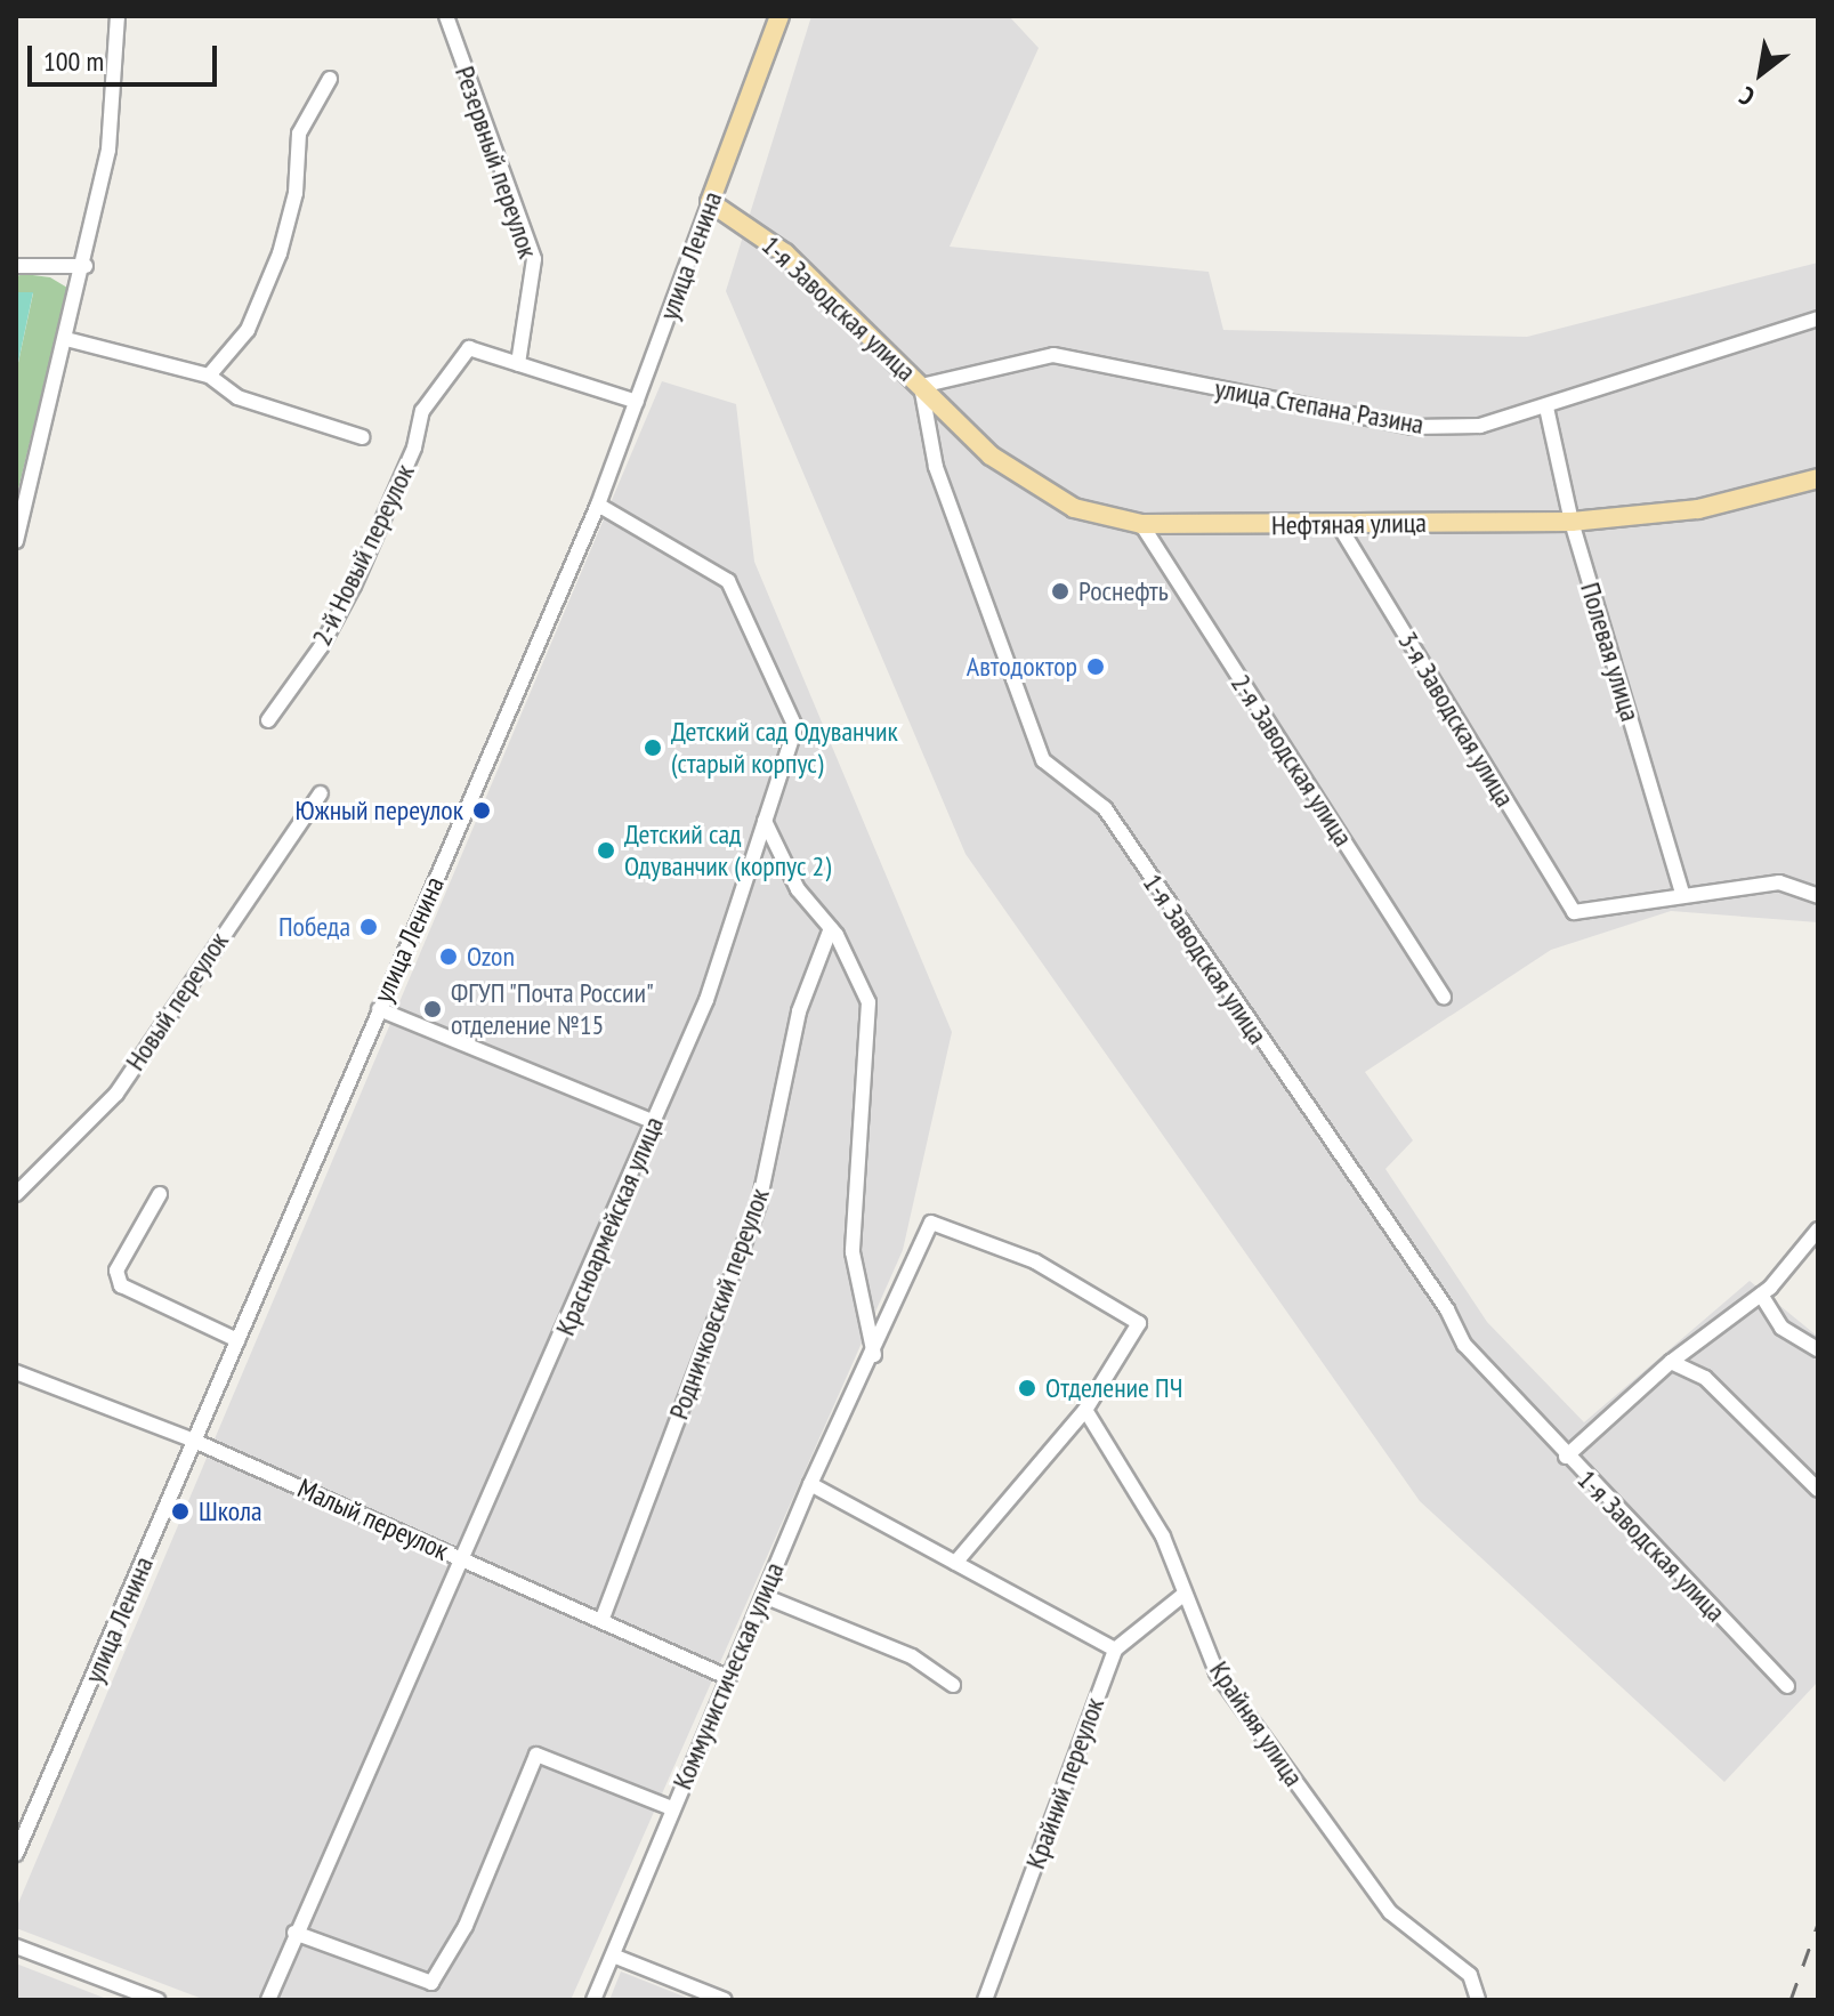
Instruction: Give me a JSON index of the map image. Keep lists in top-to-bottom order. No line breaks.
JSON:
{"streets":{"main road":["улица Ленина","1-я Заводская улица","Нефтяная улица"],"street":["Резервный переулок","улица Степана Разина","2-й Новый переулок","Полевая улица","3-я Заводская улица","2-я Заводская улица","Новый переулок","Красноармейская улица","Родничковский переулок","Малый переулок","Коммунистическая улица","Крайняя улица","Крайний переулок"]},"crossings":[["Резервный переулок","2-й Новый переулок"],["улица Ленина","1-я Заводская улица"],["улица Ленина","2-й Новый переулок"],["улица Ленина","Красноармейская улица"],["улица Ленина","Малый переулок"],["1-я Заводская улица","улица Степана Разина"],["1-я Заводская улица","Нефтяная улица"],["улица Степана Разина","Нефтяная улица"],["улица Степана Разина","Полевая улица"],["Нефтяная улица","Полевая улица"],["Нефтяная улица","3-я Заводская улица"],["Нефтяная улица","2-я Заводская улица"],["Полевая улица","3-я Заводская улица"],["Красноармейская улица","Малый переулок"],["Родничковский переулок","Малый переулок"],["Малый переулок","Коммунистическая улица"],["Коммунистическая улица","Крайняя улица"]],"places":["Роснефть","Автодоктор","Детский сад Одуванчик (старый корпус)","Южный переулок","Детский сад Одуванчик (корпус 2)","Победа","Ozon","ФГУП \"Почта России\" отделение №15","Отделение ПЧ","Школа"],"scale_bar":"100 m","north":"bottom left"}
